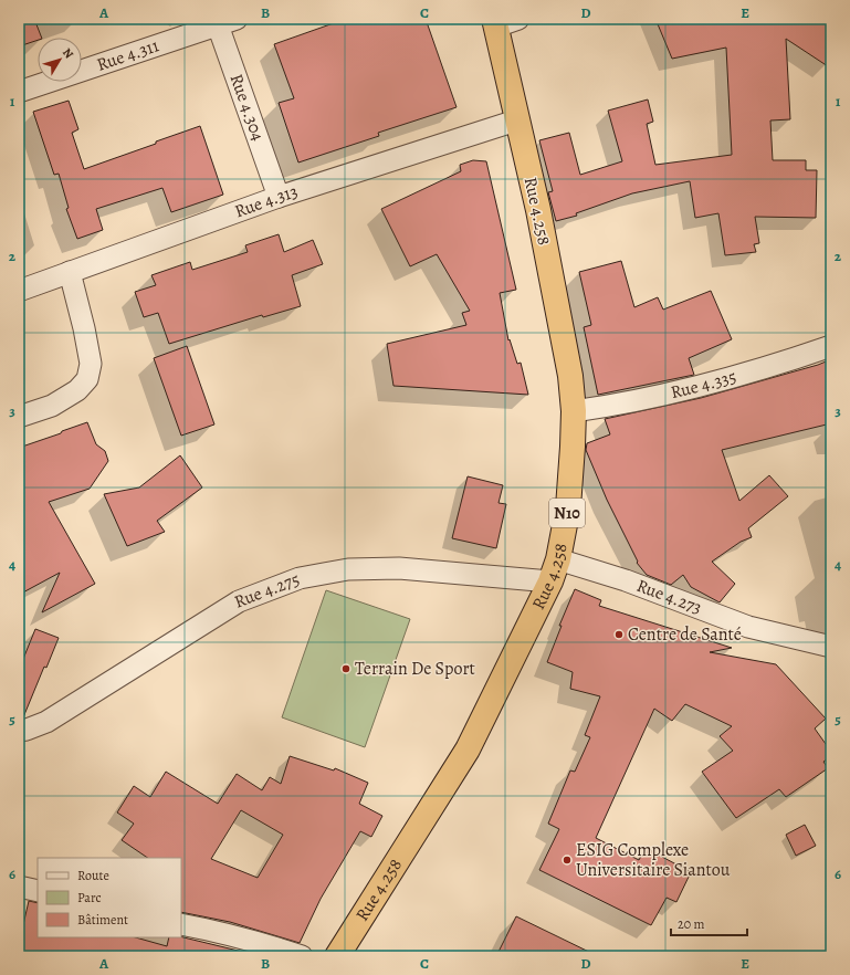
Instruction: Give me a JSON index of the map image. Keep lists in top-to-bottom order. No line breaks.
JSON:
{"streets":{"highway":["Rue 4.258","N10"],"street":["Rue 4.311","Rue 4.304","Rue 4.313","Rue 4.335","Rue 4.275","Rue 4.273"]},"crossings":[["Rue 4.311","Rue 4.304"],["Rue 4.304","Rue 4.313"],["Rue 4.313","Rue 4.258"],["Rue 4.258","Rue 4.335"],["Rue 4.258","Rue 4.275"],["Rue 4.258","Rue 4.273"]],"places":["Centre de Santé","Terrain De Sport","ESIG Complexe Universitaire Siantou"],"legend":["Route","Parc","Bâtiment"],"scale_bar":"20 m","north":"top right","grid":{"columns":["A","B","C","D","E"],"rows":["1","2","3","4","5","6"]}}
